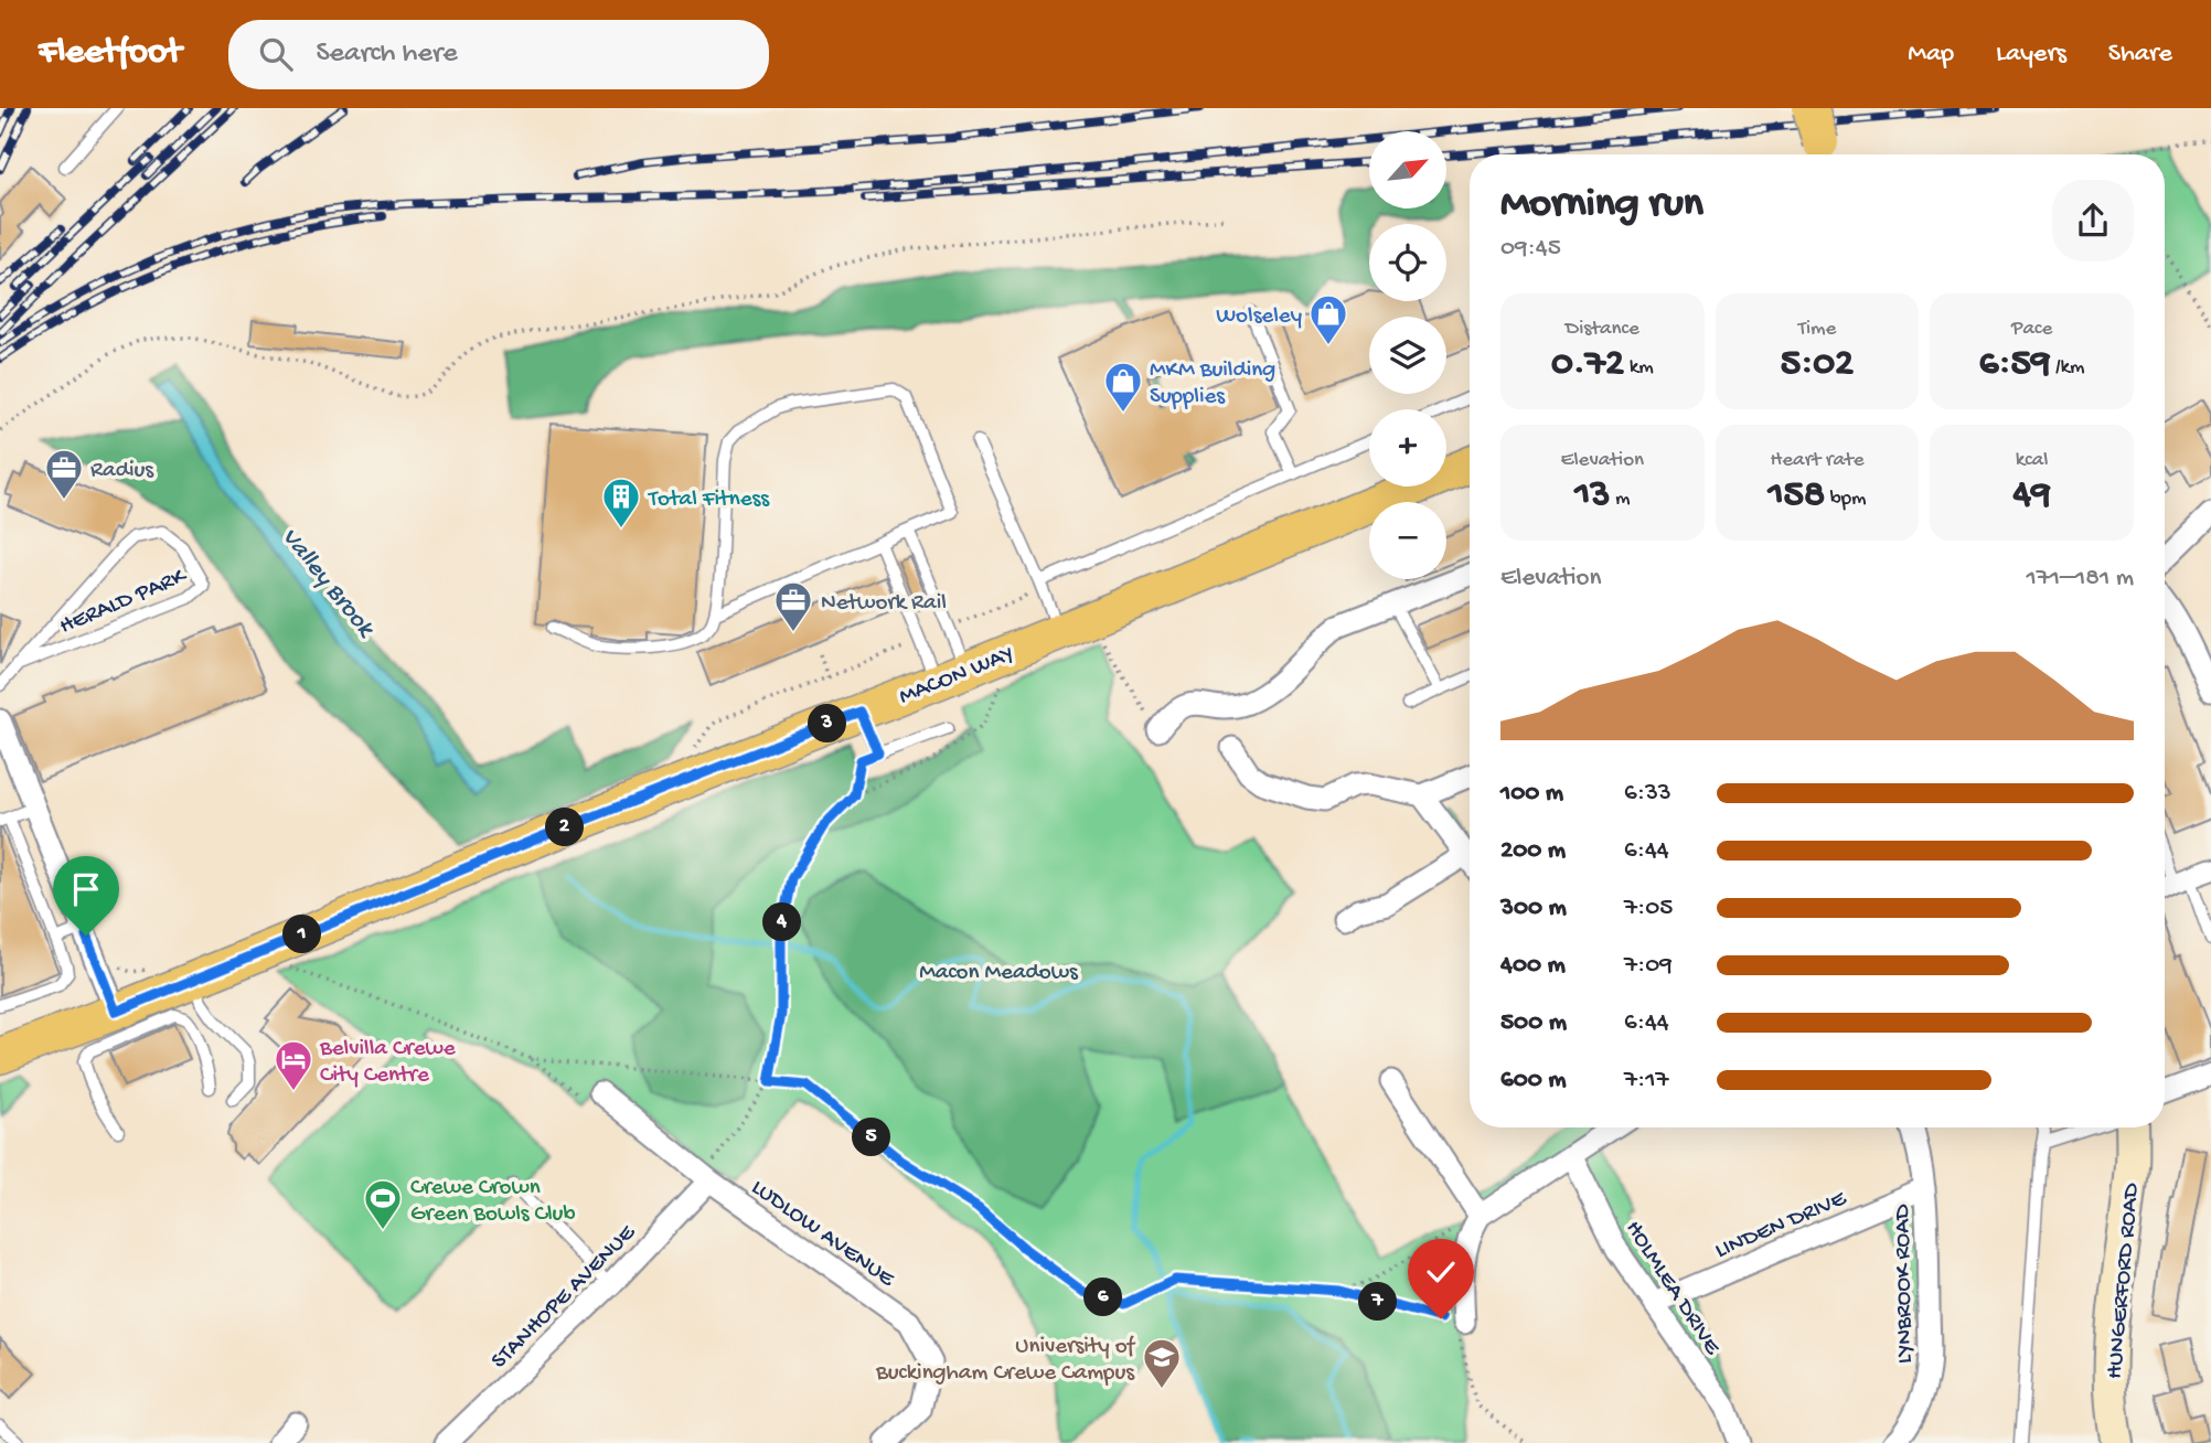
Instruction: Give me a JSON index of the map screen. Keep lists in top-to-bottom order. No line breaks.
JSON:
{"streets":{"main road":["MACON WAY"],"street":["LINDEN DRIVE","LUDLOW AVENUE","HUNGERFORD ROAD","LYNBROOK ROAD","HOLMLEA DRIVE","STANHOPE AVENUE"],"lane":["HERALD PARK"]},"crossings":[["LINDEN DRIVE","LYNBROOK ROAD"],["LINDEN DRIVE","HOLMLEA DRIVE"],["LUDLOW AVENUE","STANHOPE AVENUE"]],"water":["Valley Brook"],"parks":["Macon Meadows"],"places":{"shop":["Wolseley","MKM Building Supplies"],"office":["Radius","Network Rail"],"building":["Total Fitness"],"hotel":["Belvilla Crewe City Centre"],"sports":["Crewe Crown Green Bowls Club"],"school or university":["University of Buckingham Crewe Campus"]},"north":"top right","page":{"header":"Fleetfoot","search":"Search here","nav":["Map","Layers","Share"],"map_buttons":["+","−"],"heading":["Morning run","09:45"],"stats":[["Distance","0.72 km"],["Time","5:02"],["Pace","6:59 /km"],["Elevation","13 m"],["Heart rate","158 bpm"],["kcal","49"]],"chart":["Elevation","171–181 m"],"pins":["3","2","4","1","5","6","7"],"list":[{"name":"100 m","note":"6:33"},{"name":"200 m","note":"6:44"},{"name":"300 m","note":"7:05"},{"name":"400 m","note":"7:09"},{"name":"500 m","note":"6:44"},{"name":"600 m","note":"7:17"}]}}
